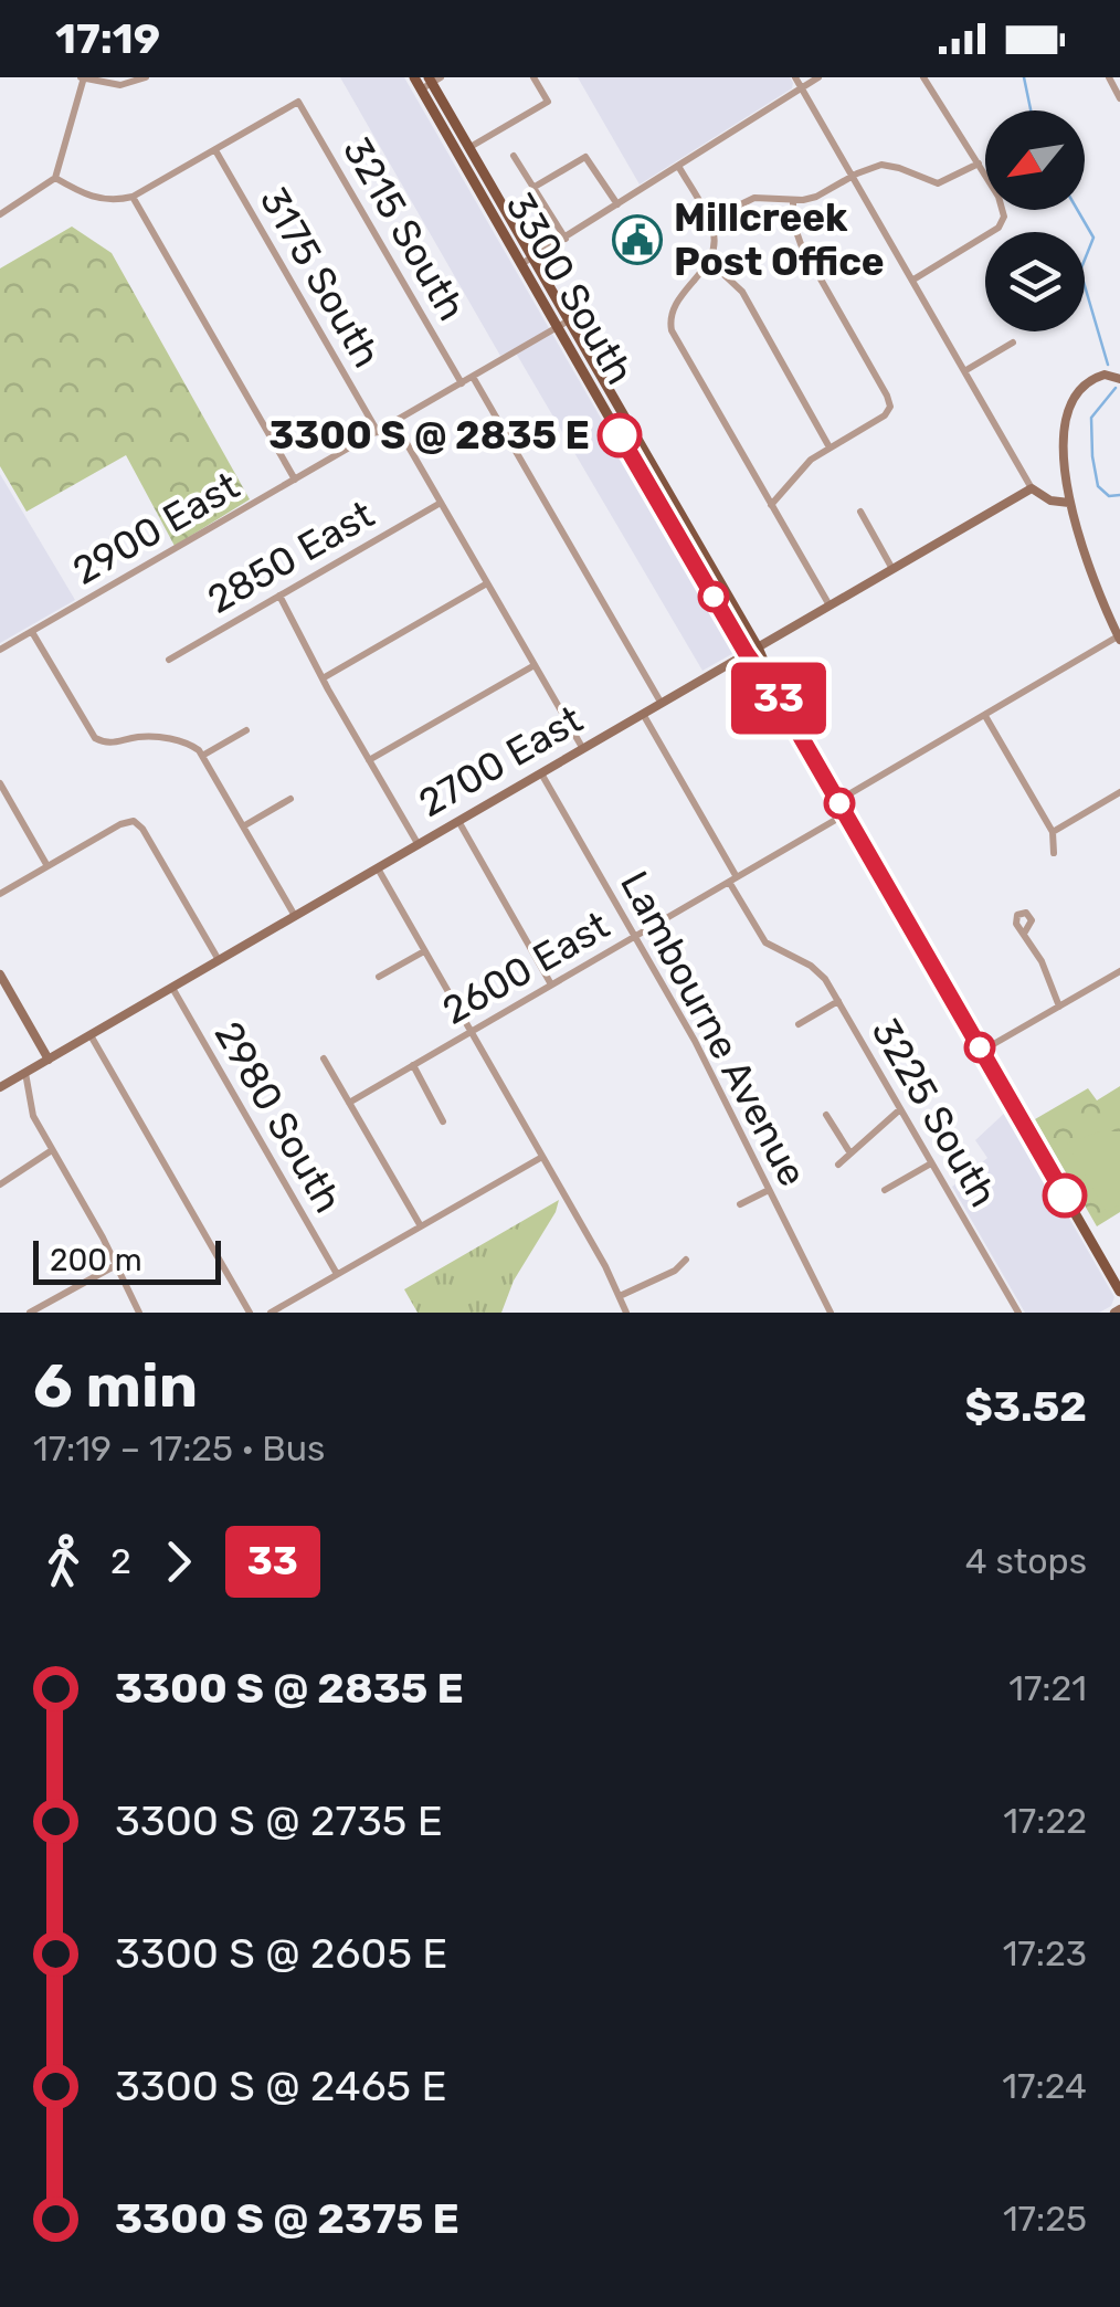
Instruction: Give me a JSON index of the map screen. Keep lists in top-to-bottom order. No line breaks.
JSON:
{"streets":{"main road":["3300 South"],"street":["3215 South","3175 South","2900 East","2850 East","2700 East","2600 East","Lambourne Avenue","3225 South","2980 South"]},"crossings":[["3215 South","3175 South"],["3215 South","2900 East"],["3175 South","2900 East"],["3300 South","2900 East"],["3300 South","2700 East"],["3300 South","2600 East"],["2700 East","Lambourne Avenue"],["2700 East","3225 South"],["2700 East","2980 South"],["2600 East","Lambourne Avenue"],["2600 East","3225 South"]],"places":{"public building":["Millcreek Post Office"],"other":["3300 S @ 2835 E"]},"lines":["bus line 33"],"scale_bar":"200 m","north":"bottom left","page":{"status":"17:19","on_map":"33","scale":"200 m","heading":["6 min","17:19 – 17:25 · Bus","$3.52"],"legs":["2","33","4 stops"],"list":[{"name":"3300 S @ 2835 E","value":"17:21"},{"name":"3300 S @ 2735 E","value":"17:22"},{"name":"3300 S @ 2605 E","value":"17:23"},{"name":"3300 S @ 2465 E","value":"17:24"},{"name":"3300 S @ 2375 E","value":"17:25"}]}}
